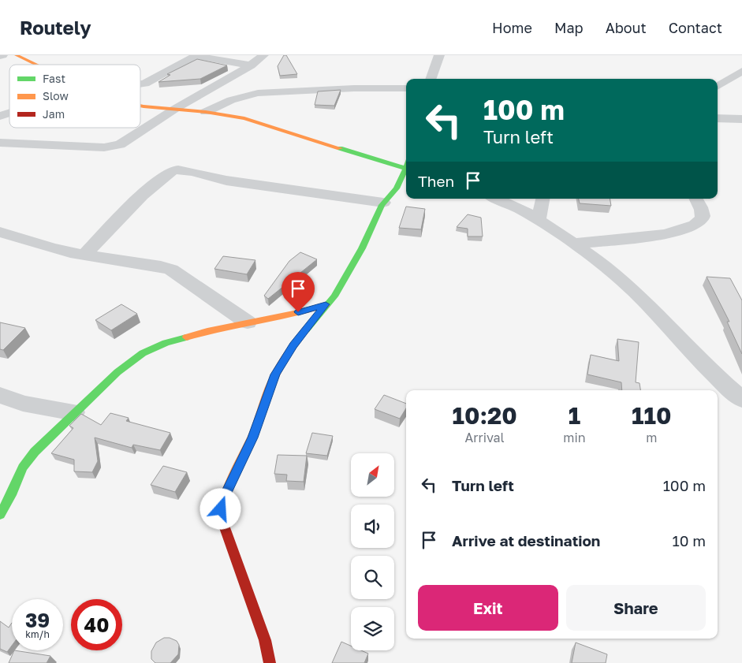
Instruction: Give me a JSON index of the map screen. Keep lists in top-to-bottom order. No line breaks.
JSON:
{"legend":["Fast","Slow","Jam"],"north":"top right","page":{"header":"Routely","nav":["Home","Map","About","Contact"],"turn":["100 m","Turn left"],"then":"Then","eta":["10:20","Arrival","1","min","110","m"],"list":[{"name":"Turn left","value":"100 m"},{"name":"Arrive at destination","value":"10 m"}],"buttons":["Exit","Share"],"speed":"39 km/h","limit":"40"}}
